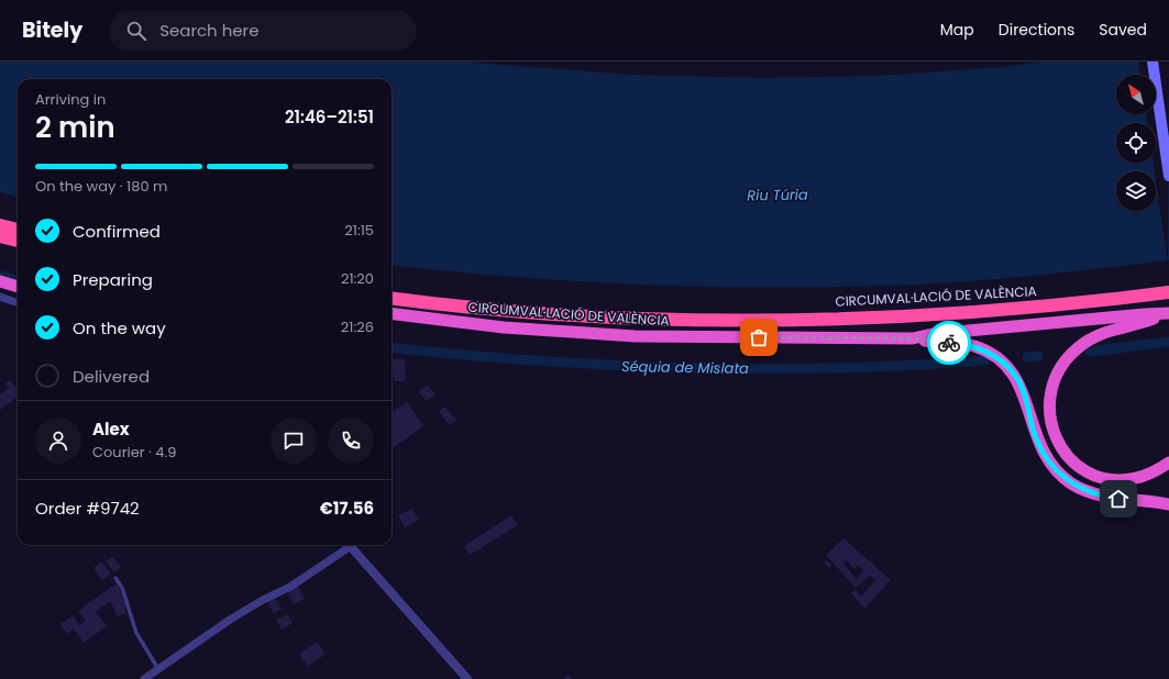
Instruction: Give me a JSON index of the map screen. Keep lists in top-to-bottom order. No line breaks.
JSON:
{"streets":{"highway":["CIRCUMVAL·LACIÓ DE VALÈNCIA"]},"water":["Riu Túria","Séquia de Mislata"],"north":"top left","page":{"header":"Bitely","search":"Search here","nav":["Map","Directions","Saved"],"heading":["2 min","Arriving in","21:46–21:51"],"panel":["Alex","Courier · 4.9","Order #9742","€17.56"],"bar":"On the way · 180 m","list":[["Confirmed","21:15"],["Preparing","21:20"],["On the way","21:26"],"Delivered"]}}
